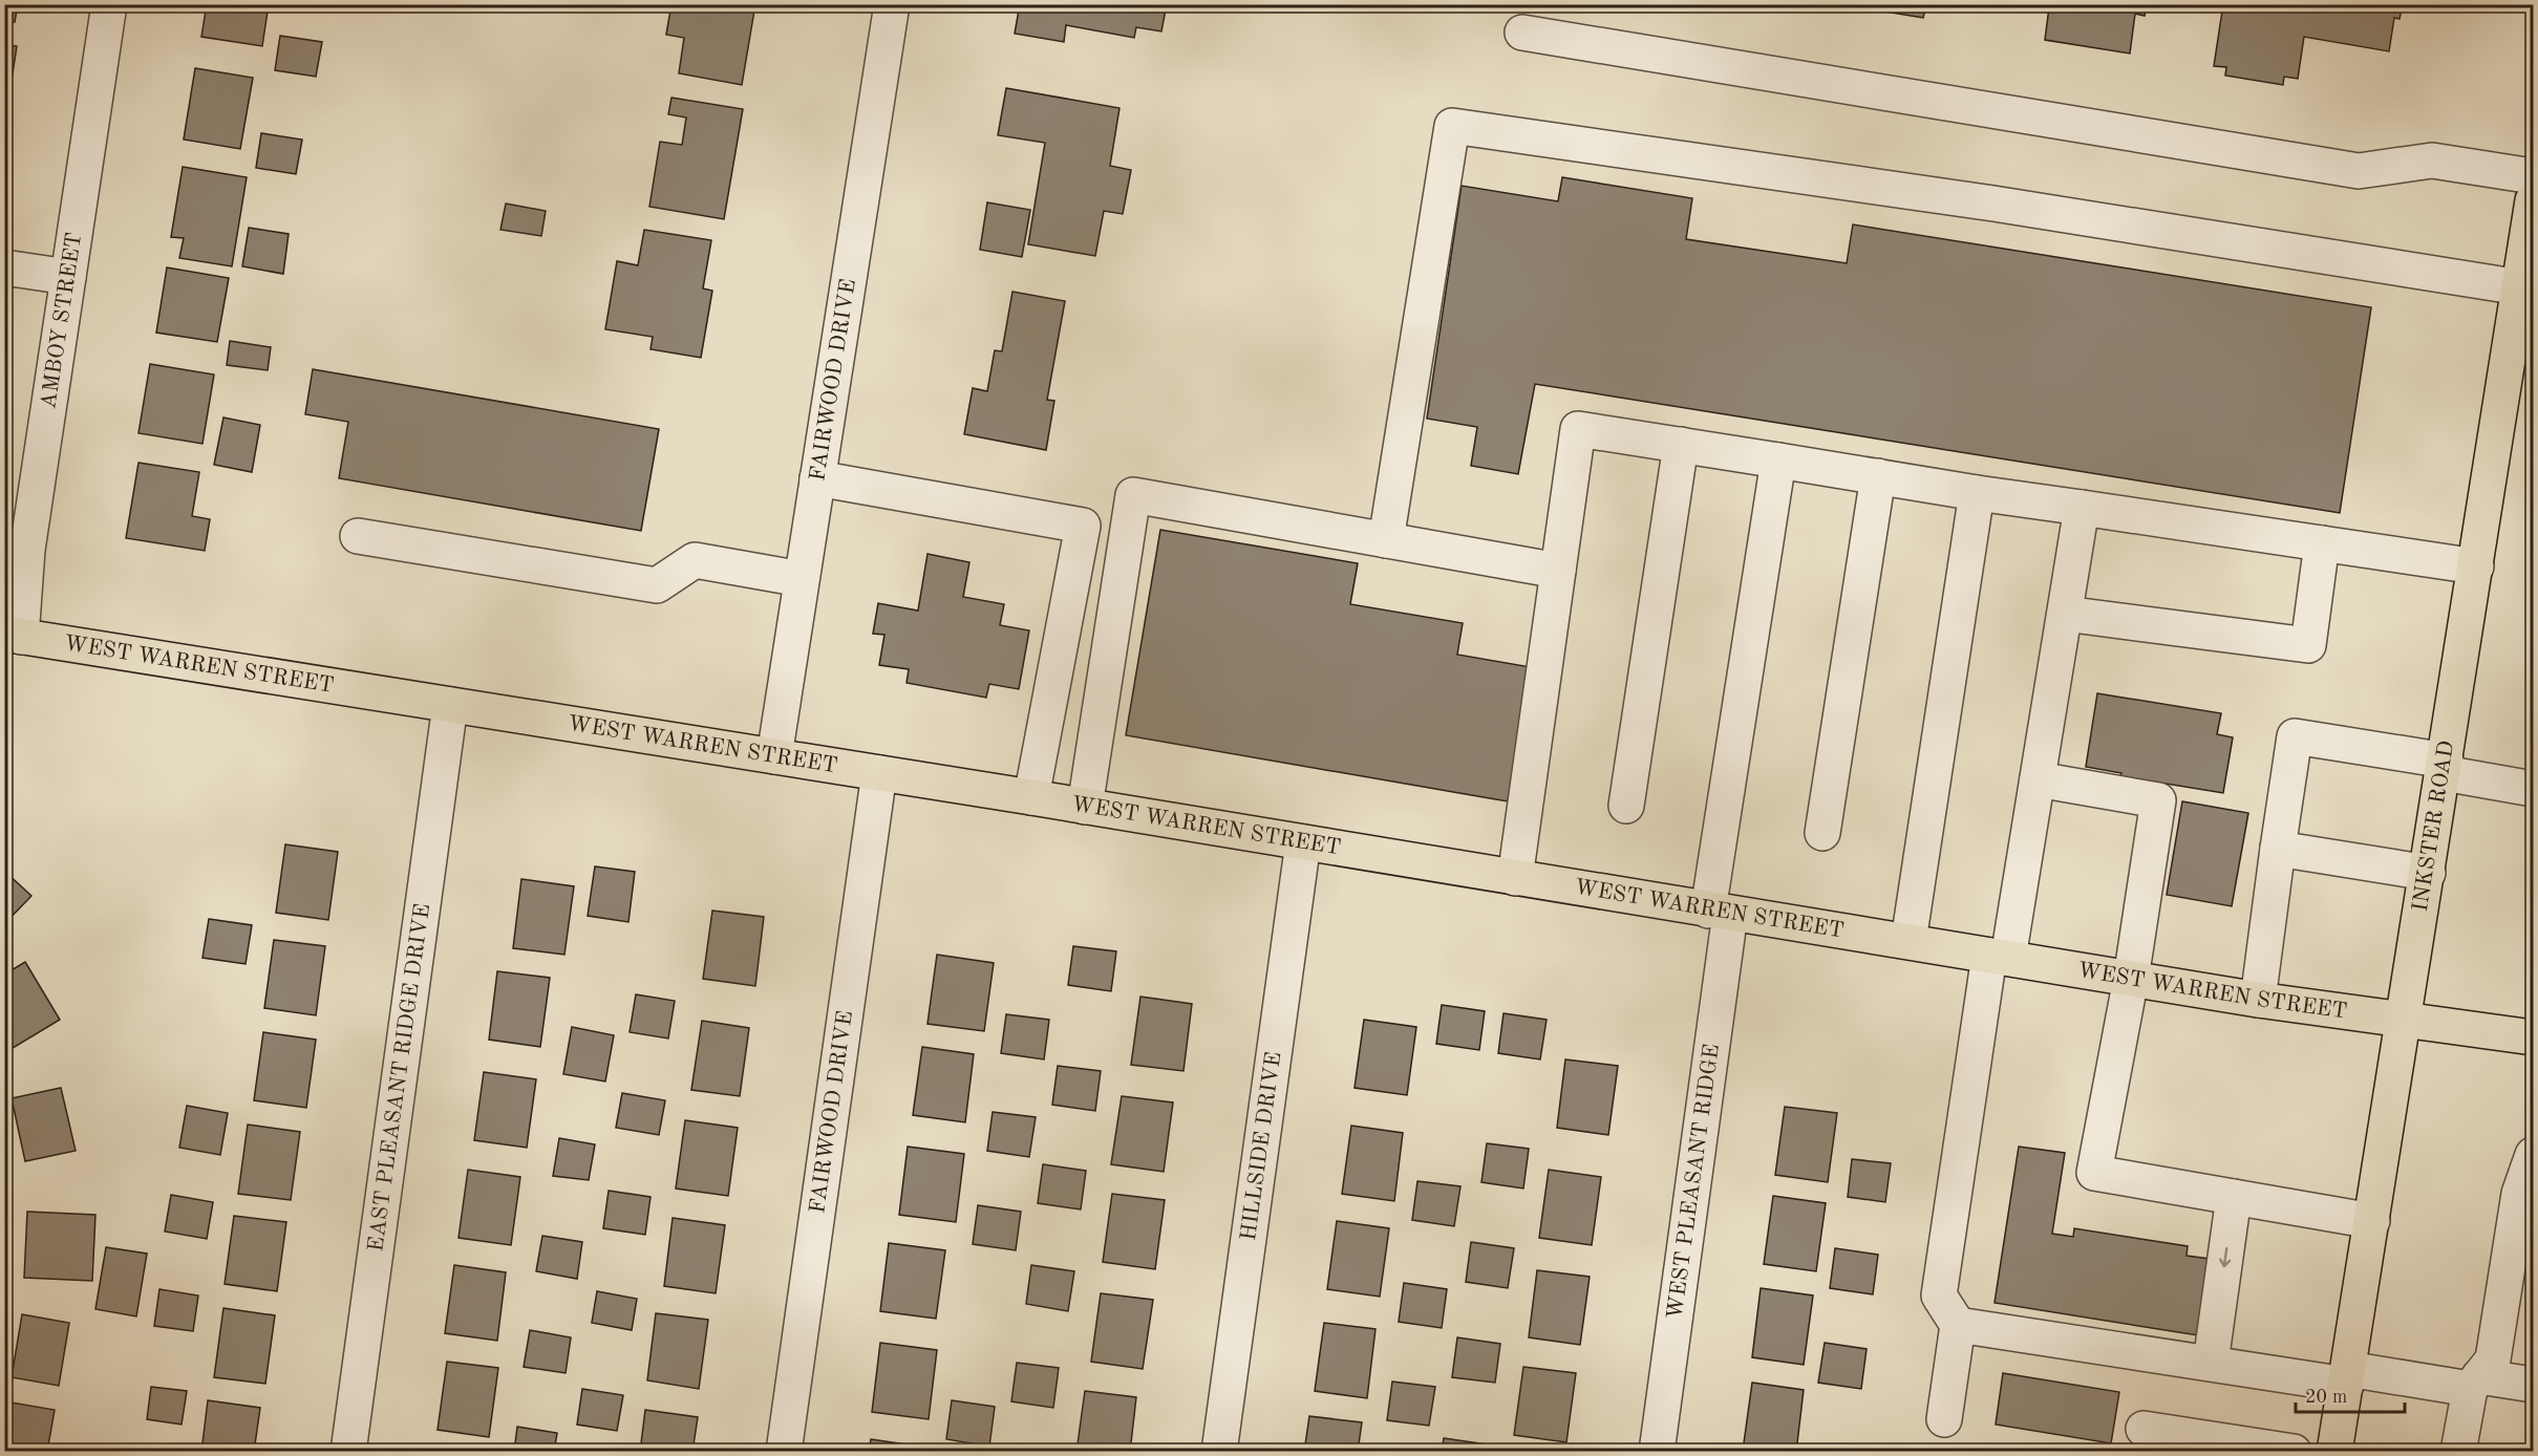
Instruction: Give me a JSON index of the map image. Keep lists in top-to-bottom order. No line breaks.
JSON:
{"streets":{"main road":["WEST WARREN STREET","INKSTER ROAD"],"street":["AMBOY STREET","FAIRWOOD DRIVE","EAST PLEASANT RIDGE DRIVE","HILLSIDE DRIVE","WEST PLEASANT RIDGE"]},"crossings":[["AMBOY STREET","WEST WARREN STREET"],["FAIRWOOD DRIVE","WEST WARREN STREET"],["WEST WARREN STREET","INKSTER ROAD"],["WEST WARREN STREET","EAST PLEASANT RIDGE DRIVE"],["WEST WARREN STREET","HILLSIDE DRIVE"],["WEST WARREN STREET","WEST PLEASANT RIDGE"]],"scale_bar":"20 m"}
